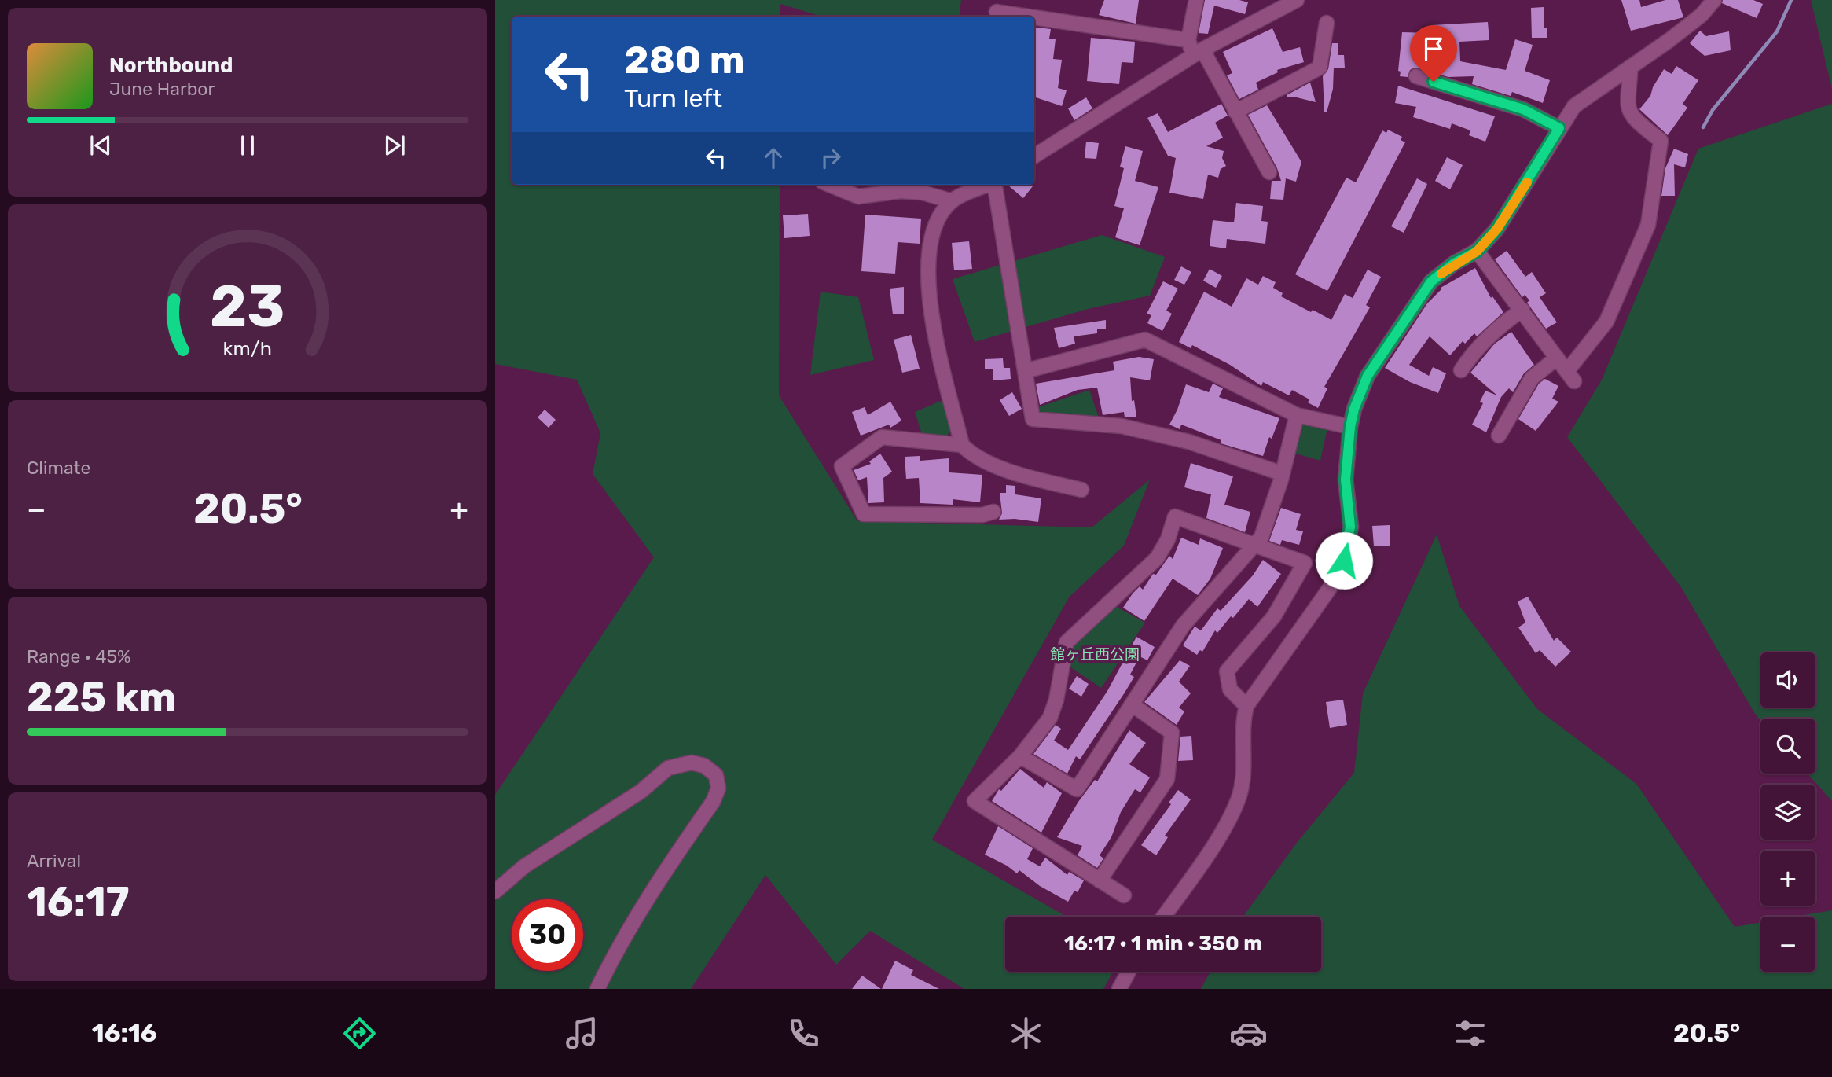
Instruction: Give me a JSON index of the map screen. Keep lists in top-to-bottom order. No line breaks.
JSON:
{"parks":["館ヶ丘西公園"],"page":{"turn":["280 m","Turn left"],"song":["Northbound","June Harbor"],"tile":["Climate",["Range · 45%","225 km"],["Arrival","16:17"]],"heat":["−","20.5°","+"],"map_buttons":["+","−"],"limit":"30","trip":"16:17 · 1 min · 350 m","tabs":["16:16","20.5°"],"gauge":["23","km/h"]}}
